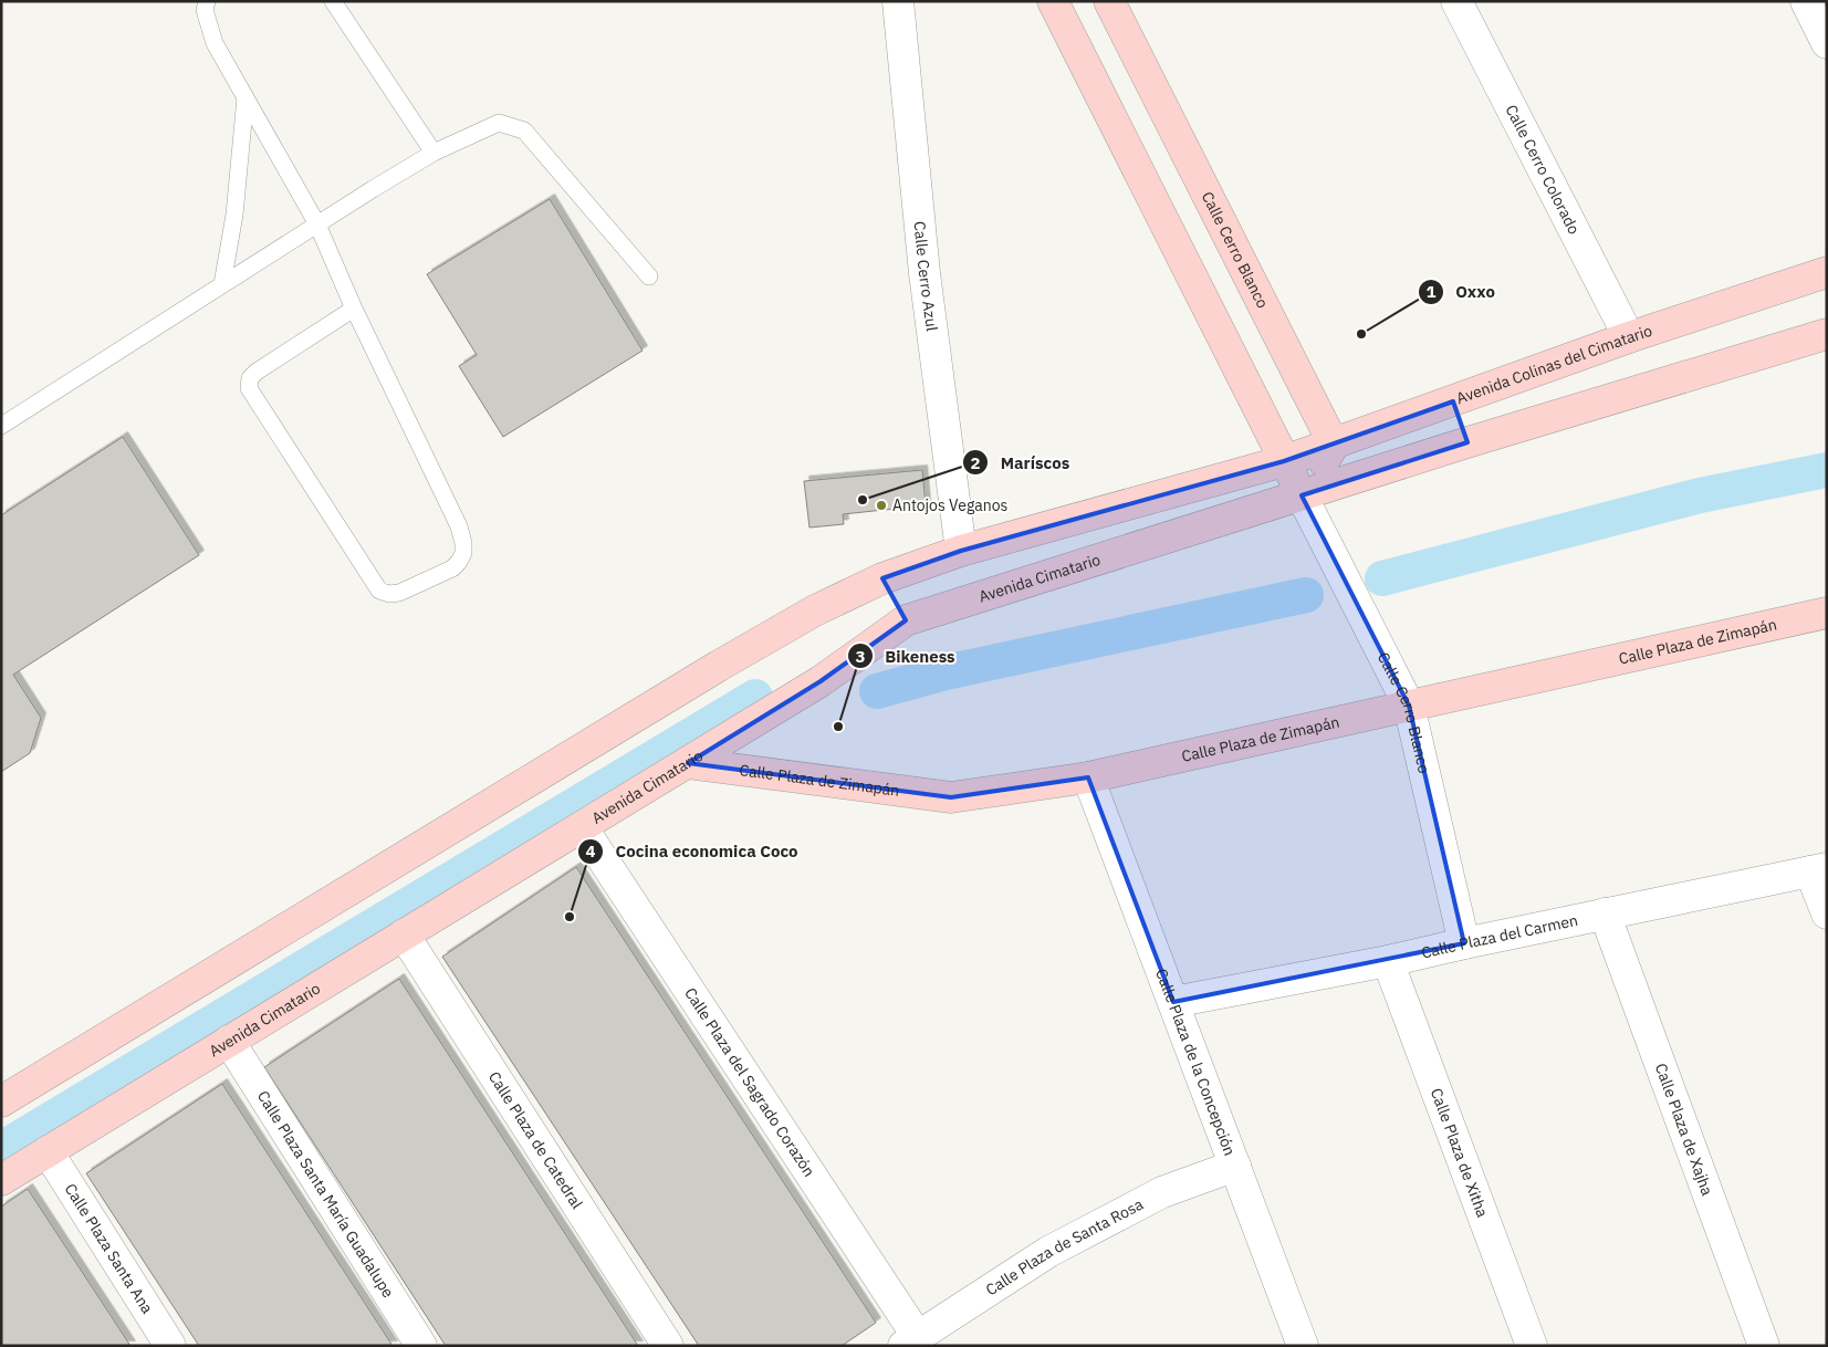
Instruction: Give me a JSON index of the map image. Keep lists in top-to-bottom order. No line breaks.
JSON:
{"streets":{"street":["Calle Cerro Colorado","Calle Cerro Blanco","Calle Cerro Azul","Avenida Colinas del Cimatario","Avenida Cimatario","Calle Plaza de Zimapán","Calle Plaza del Carmen","Calle Plaza de la Concepción","Calle Plaza del Sagrado Corazón","Calle Plaza de Xajha","Calle Plaza de Catedral","Calle Plaza de Xitha","Calle Plaza Santa María Guadalupe","Calle Plaza de Santa Rosa","Calle Plaza Santa Ana"]},"crossings":[["Calle Cerro Colorado","Avenida Colinas del Cimatario"],["Calle Cerro Blanco","Avenida Colinas del Cimatario"],["Calle Cerro Blanco","Avenida Cimatario"],["Calle Cerro Blanco","Calle Plaza de Zimapán"],["Calle Cerro Blanco","Calle Plaza del Carmen"],["Avenida Cimatario","Calle Plaza de Zimapán"],["Avenida Cimatario","Calle Plaza del Sagrado Corazón"],["Avenida Cimatario","Calle Plaza de Catedral"],["Avenida Cimatario","Calle Plaza Santa María Guadalupe"],["Avenida Cimatario","Calle Plaza Santa Ana"],["Calle Plaza de Zimapán","Calle Plaza de la Concepción"],["Calle Plaza del Carmen","Calle Plaza de la Concepción"],["Calle Plaza del Carmen","Calle Plaza de Xajha"],["Calle Plaza del Carmen","Calle Plaza de Xitha"],["Calle Plaza de la Concepción","Calle Plaza de Santa Rosa"],["Calle Plaza del Sagrado Corazón","Calle Plaza de Santa Rosa"]],"places":["Oxxo","Maríscos","Antojos Veganos","Bikeness","Cocina economica Coco"]}
